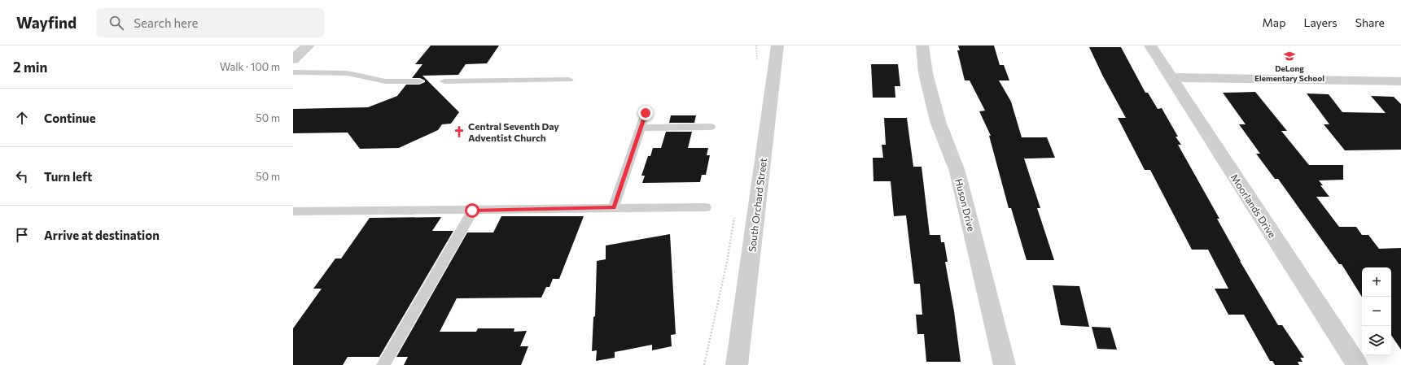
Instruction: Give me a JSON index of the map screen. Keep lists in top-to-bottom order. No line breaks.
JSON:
{"streets":{"street":["South Orchard Street","Huson Drive","Moorlands Drive"]},"places":{"school or university":["DeLong Elementary School"],"church":["Central Seventh Day Adventist Church"]},"page":{"header":"Wayfind","search":"Search here","nav":["Map","Layers","Share"],"heading":["2 min","Walk · 100 m"],"list":[["Continue","50 m"],["Turn left","50 m"],"Arrive at destination"],"map_buttons":["+","−"]}}
